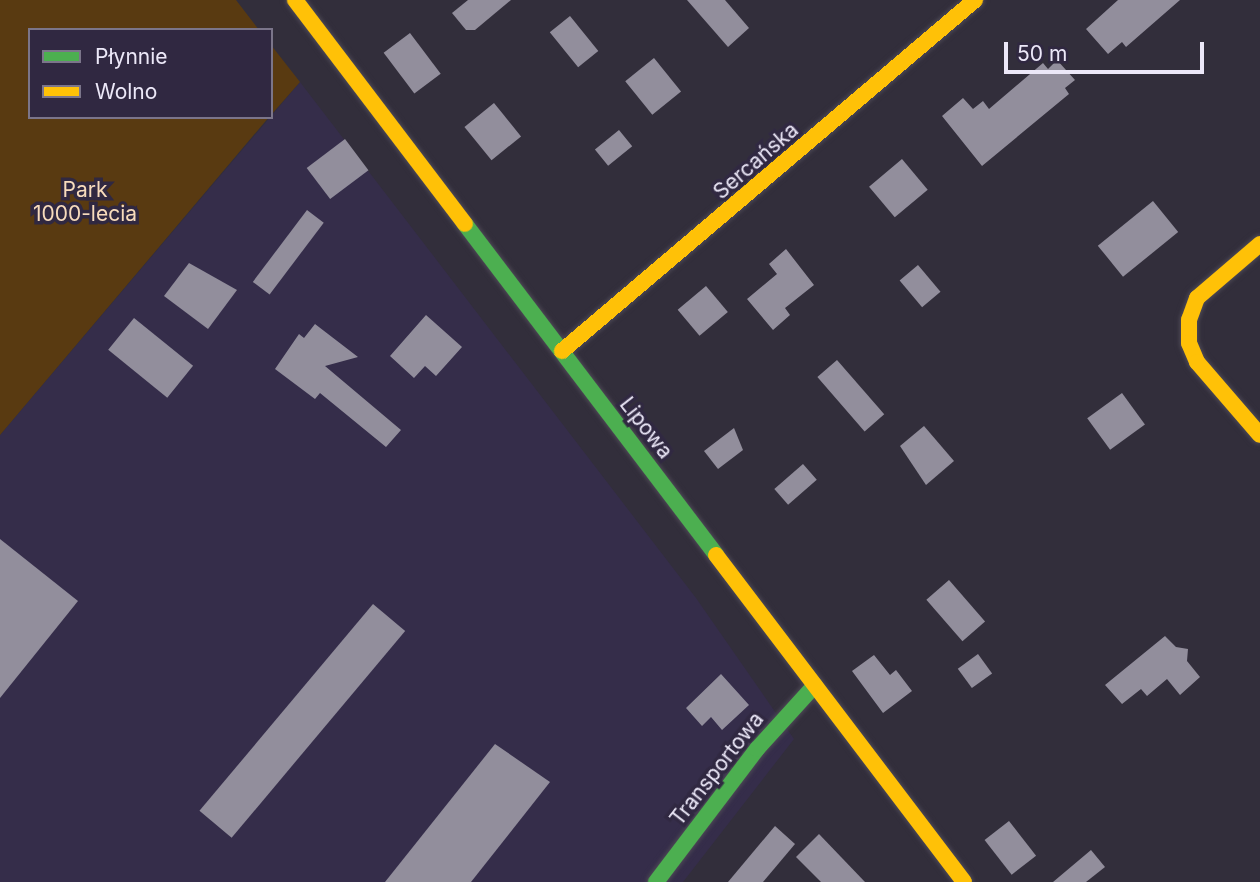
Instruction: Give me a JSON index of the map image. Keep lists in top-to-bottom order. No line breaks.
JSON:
{"streets":{"main road":["Sercańska","Lipowa","Transportowa"]},"crossings":[["Sercańska","Lipowa"],["Lipowa","Transportowa"]],"parks":["Park 1000-lecia"],"legend":["Płynnie","Wolno"],"scale_bar":"50 m"}
